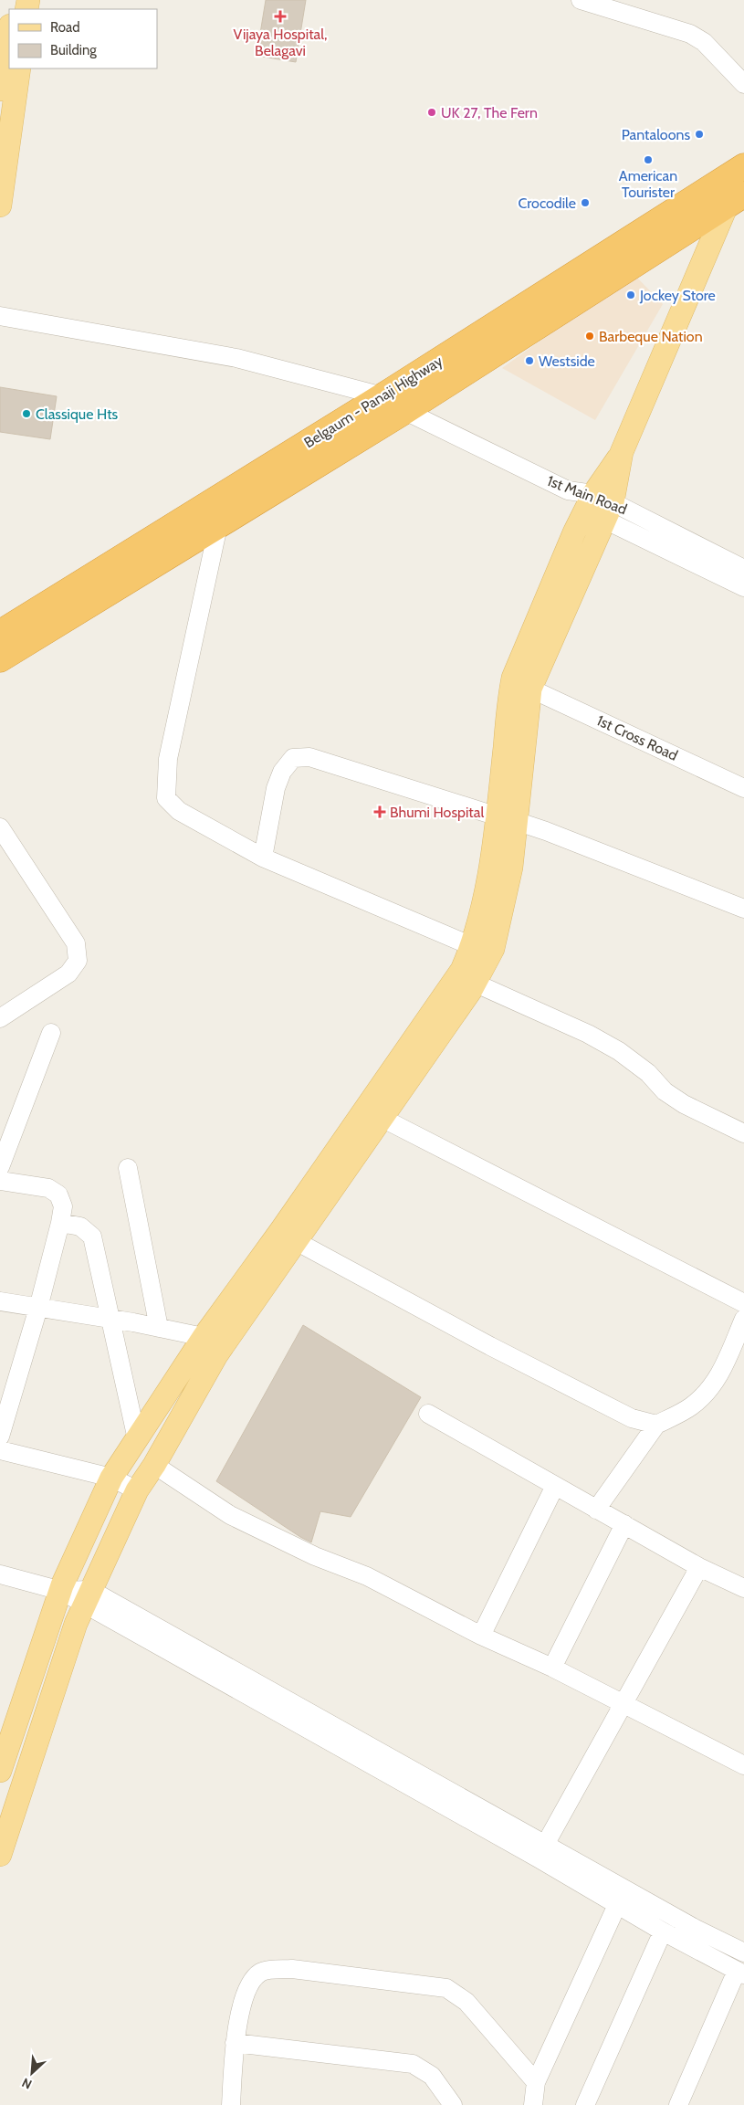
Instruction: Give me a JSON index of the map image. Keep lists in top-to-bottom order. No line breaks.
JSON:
{"streets":{"highway":["Belgaum - Panaji Highway"],"street":["1st Main Road","1st Cross Road"]},"crossings":[["Belgaum - Panaji Highway","1st Main Road"]],"places":{"health":["Vijaya Hospital, Belagavi","Bhumi Hospital"],"other":["UK 27, The Fern","Pantaloons","American Tourister","Crocodile","Jockey Store","Barbeque Nation","Westside","Classique Hts"]},"legend":["Road","Building"],"north":"bottom left"}
